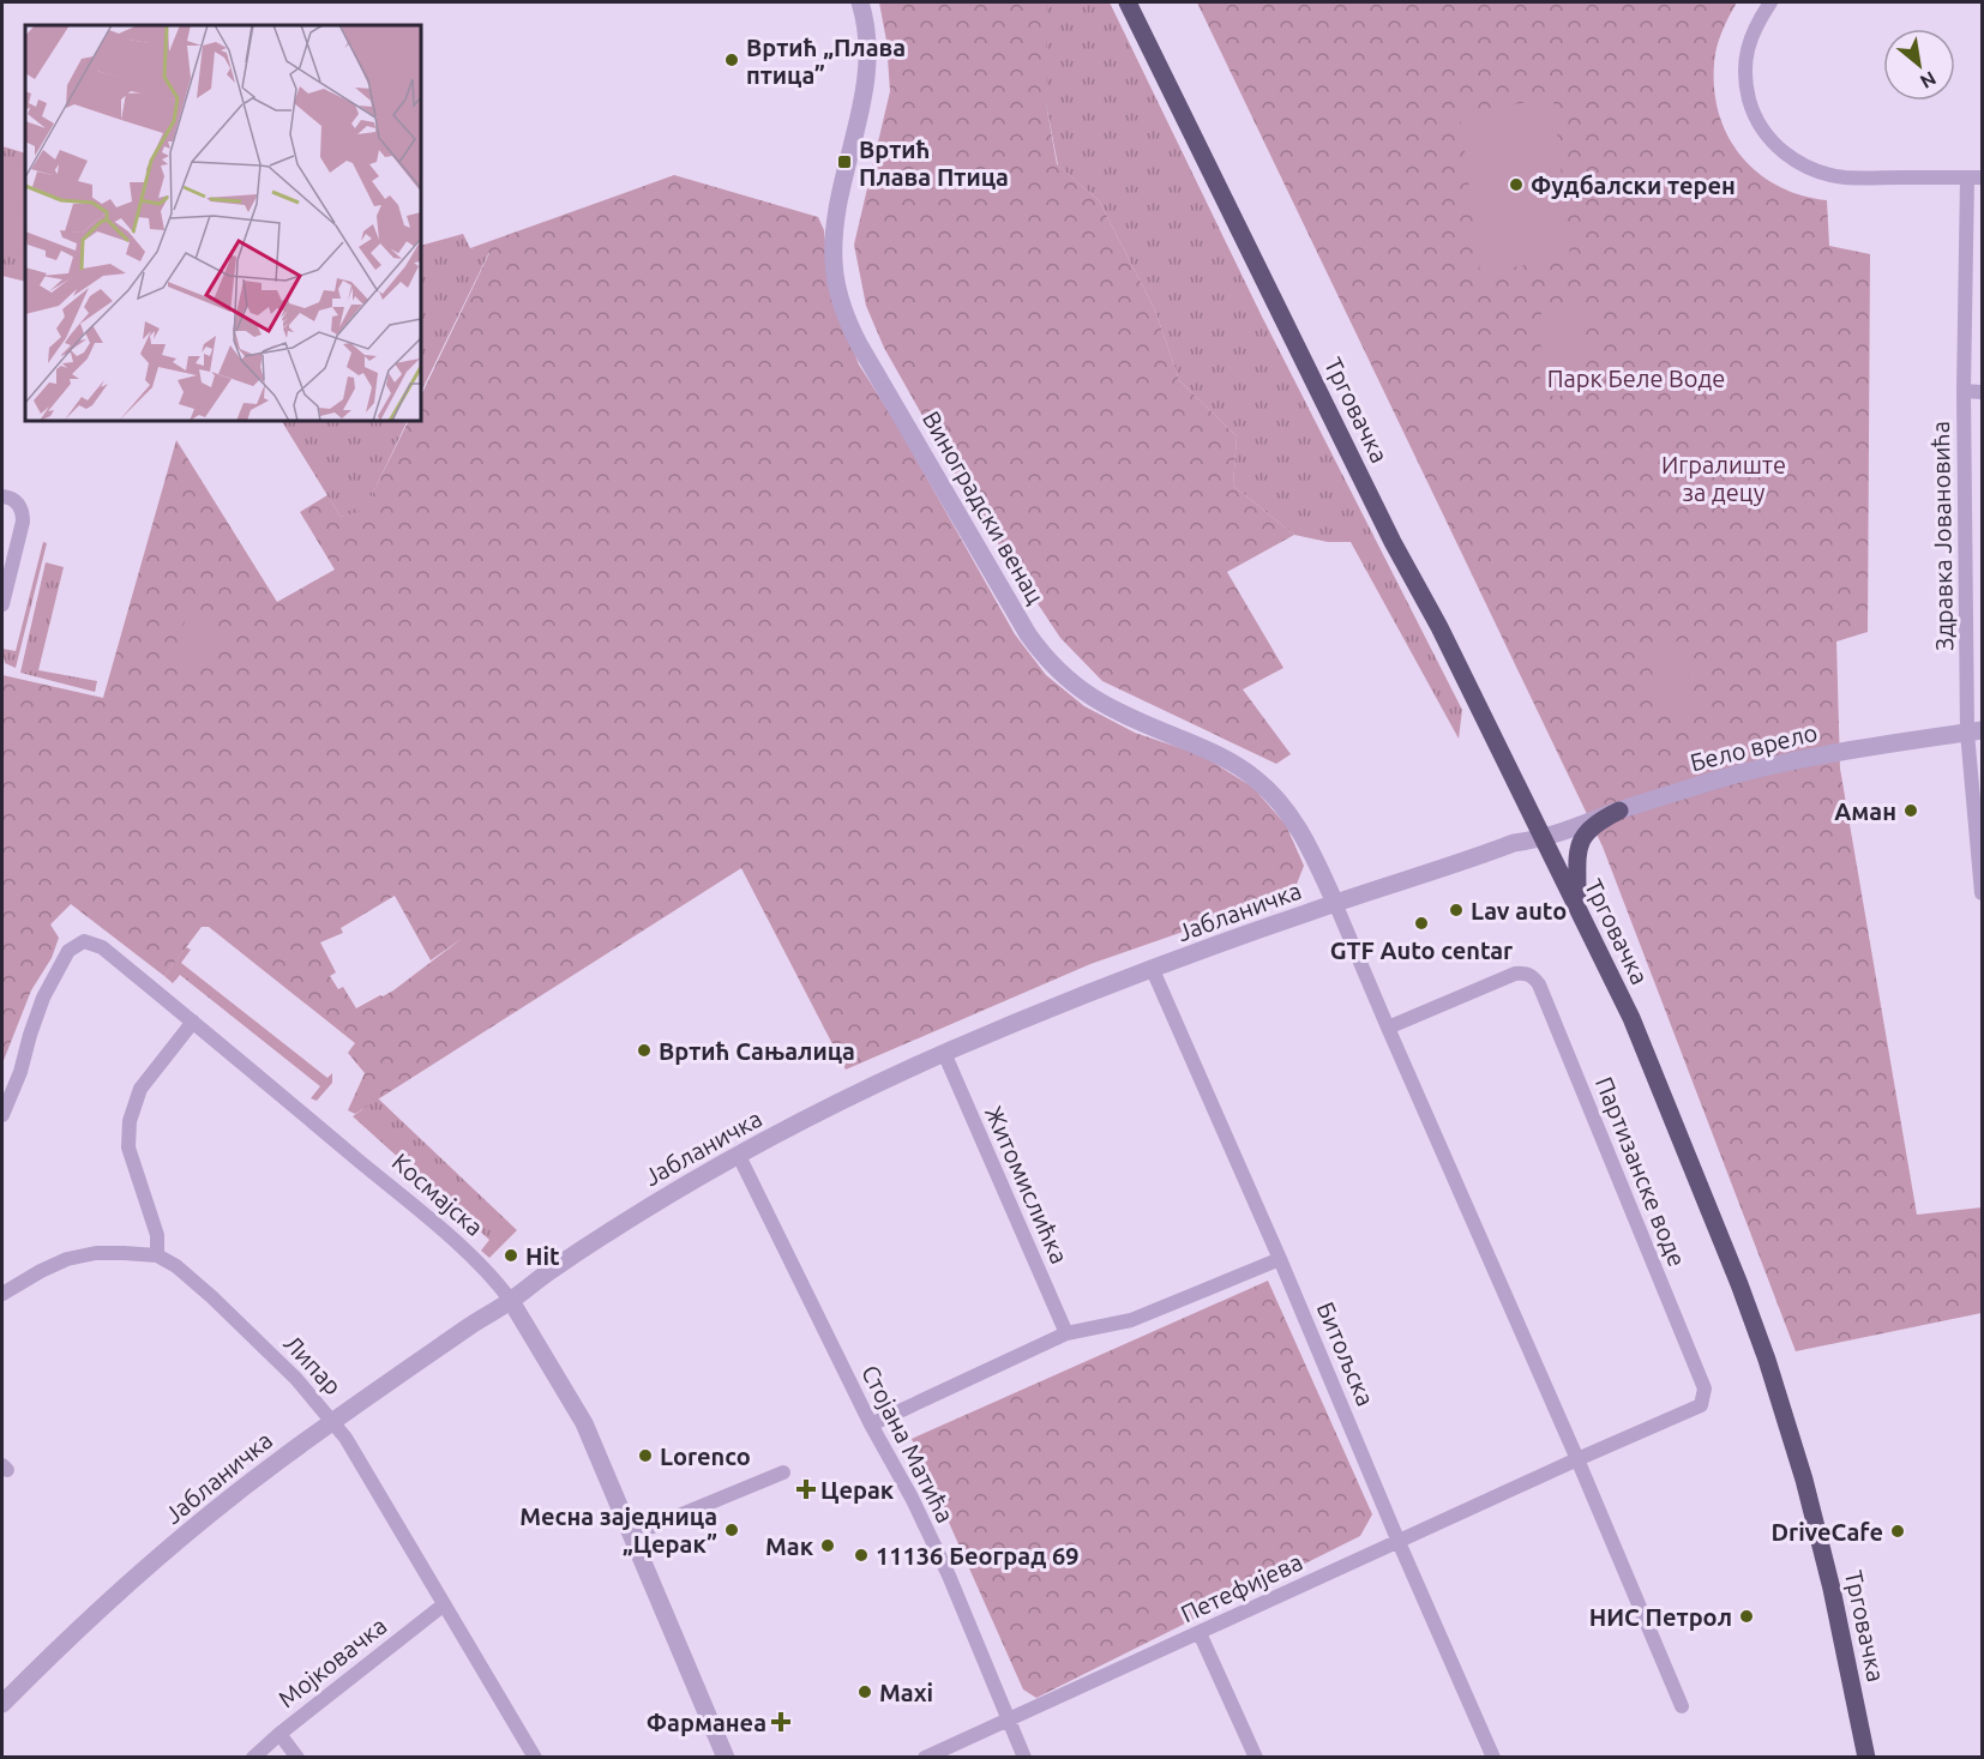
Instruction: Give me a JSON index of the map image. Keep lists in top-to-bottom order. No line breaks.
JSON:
{"streets":{"main road":["Трговачка"],"street":["Виноградски венац","Здравка Јовановића","Бело врело","Јабланичка","Партизанске воде","Житомислићка","Космајска","Битољска","Липар","Стојана Матића","Петефијева","Мојковачка"]},"crossings":[["Трговачка","Бело врело"],["Трговачка","Јабланичка"],["Виноградски венац","Јабланичка"],["Здравка Јовановића","Бело врело"],["Бело врело","Јабланичка"],["Јабланичка","Житомислићка"],["Јабланичка","Космајска"],["Јабланичка","Битољска"],["Јабланичка","Липар"],["Јабланичка","Стојана Матића"],["Партизанске воде","Петефијева"],["Битољска","Петефијева"],["Липар","Мојковачка"],["Стојана Матића","Петефијева"]],"parks":["Парк Беле Воде","Игралиште за децу"],"places":{"other":["Вртић „Плава птица”","Фудбалски терен","Аман","Lav auto","GTF Auto centar","Вртић Сањалица","Hit","Lorenco","Месна заједница „Церак”","DriveCafe","Мак","11136 Београд 69","НИС Петрол","Maxi"],"transit":["Вртић Плава Птица"],"health":["Церак","Фарманеа"]},"north":"bottom right"}
